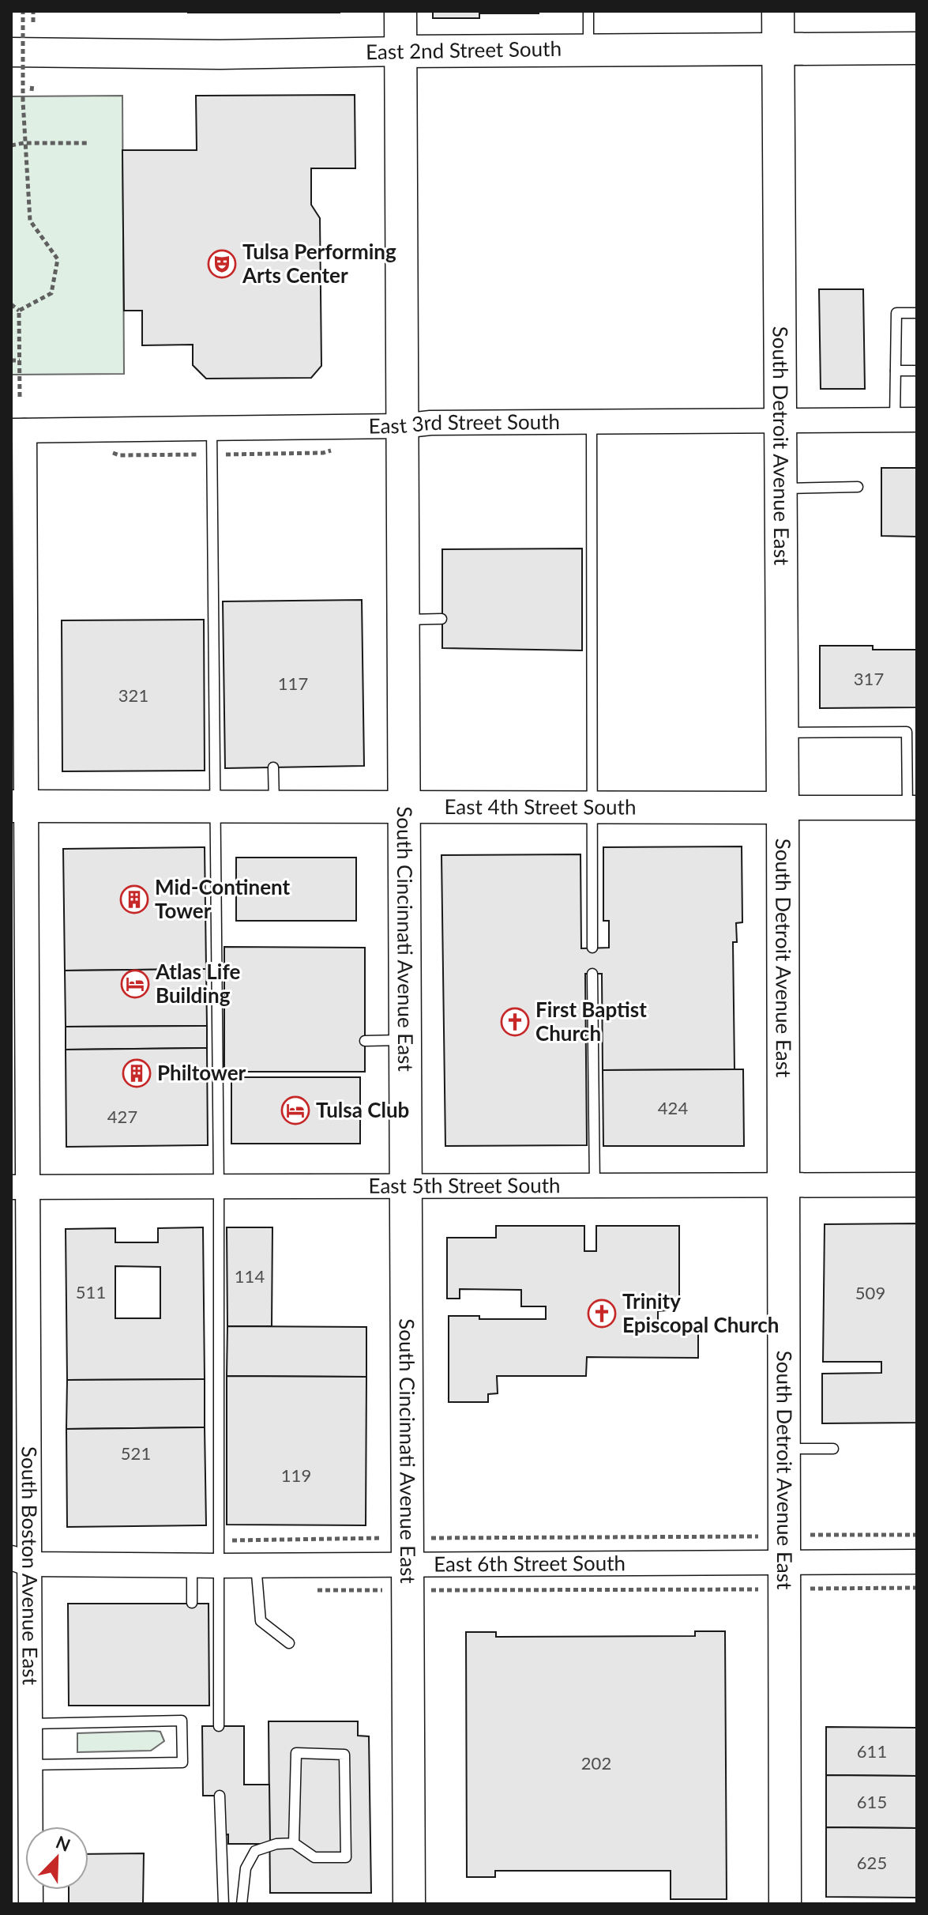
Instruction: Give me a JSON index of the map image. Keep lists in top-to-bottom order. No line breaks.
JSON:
{"streets":{"main road":["East 2nd Street South","South Detroit Avenue East","East 4th Street South","South Cincinnati Avenue East"],"street":["East 3rd Street South","East 5th Street South","East 6th Street South","South Boston Avenue East"]},"crossings":[["East 2nd Street South","South Detroit Avenue East"],["East 2nd Street South","South Cincinnati Avenue East"],["East 3rd Street South","South Detroit Avenue East"],["East 3rd Street South","South Cincinnati Avenue East"],["East 3rd Street South","South Boston Avenue East"],["South Detroit Avenue East","East 4th Street South"],["South Detroit Avenue East","East 5th Street South"],["South Detroit Avenue East","East 6th Street South"],["East 4th Street South","South Cincinnati Avenue East"],["East 4th Street South","South Boston Avenue East"],["South Cincinnati Avenue East","East 5th Street South"],["South Cincinnati Avenue East","East 6th Street South"],["East 5th Street South","South Boston Avenue East"],["East 6th Street South","South Boston Avenue East"]],"places":{"theatre":["Tulsa Performing Arts Center"],"building":["Mid-Continent Tower","Philtower"],"hotel":["Atlas Life Building","Tulsa Club"],"church":["First Baptist Church","Trinity Episcopal Church"]},"house_numbers":["317","117","321","424","427","114","511","509","521","119","611","202","615","625"],"north":"top right"}
